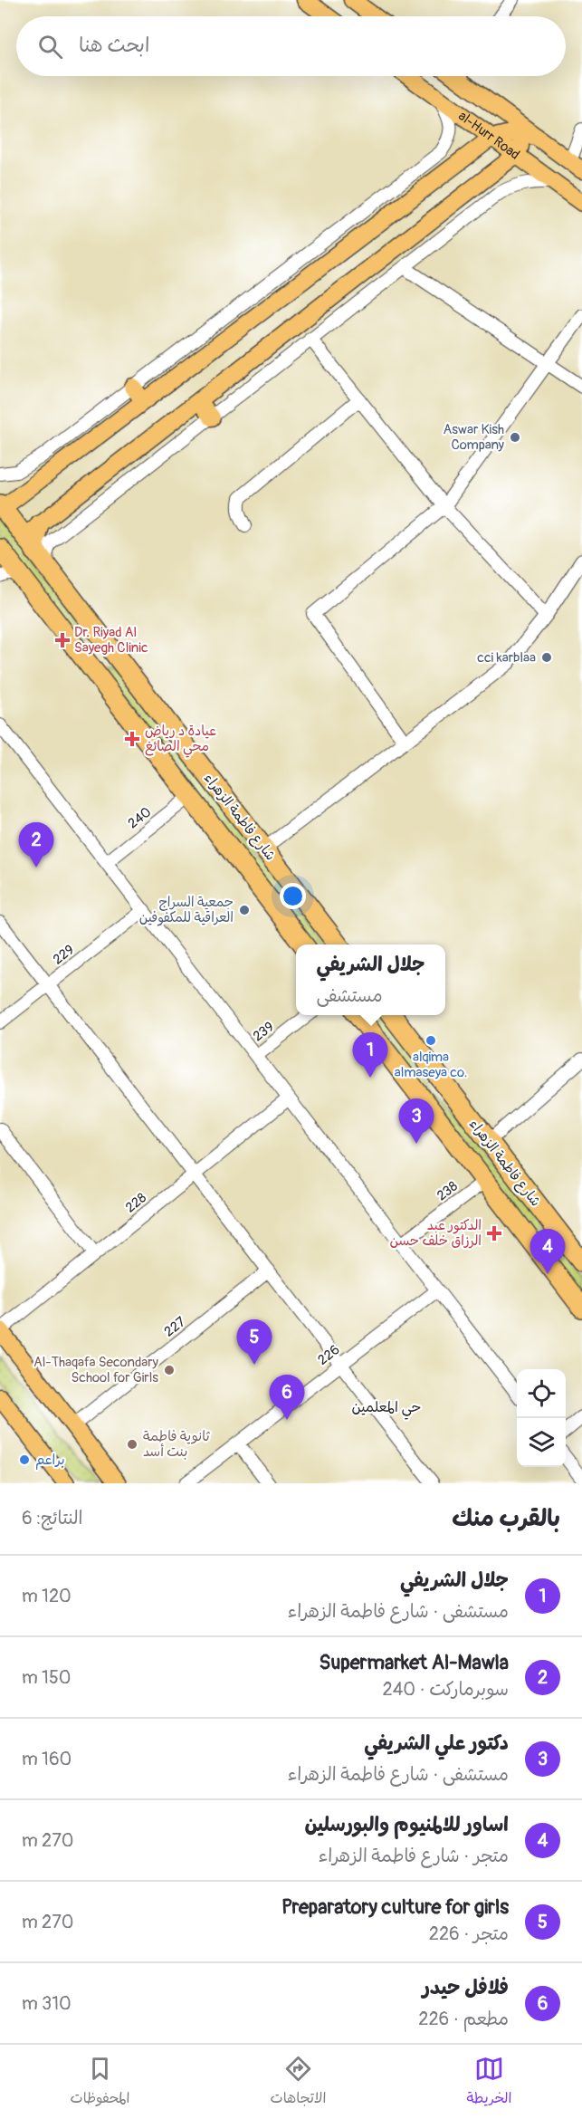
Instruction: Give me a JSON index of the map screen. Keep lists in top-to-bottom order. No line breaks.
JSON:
{"streets":{"highway":["شارع فاطمة الزهراء"],"main road":["al-Hurr Road"],"street":["240","229","239","238","228","227","226"]},"crossings":[["شارع فاطمة الزهراء","240"],["شارع فاطمة الزهراء","238"]],"districts":["حي المعلمين"],"places":{"other":["Aswar Kish Company","cci karblaa","جمعية السراج العراقية للمكفوفين","alqima almaseya co.","Al-Thaqafa Secondary School for Girls","ثانوية فاطمة بنت أسد","براعم"],"health":["Dr. Riyad Al Sayegh Clinic","عيادة د رياض محي الصائغ","الدكتور عبد الرزاق خلف حسن"]},"page":{"search":"ابحث هنا","pins":["2","1","3","4","5","6"],"popup":["جلال الشريفي","مستشفى"],"heading":["بالقرب منك","النتائج: 6"],"list":[{"mark":"1","name":"جلال الشريفي","note":"مستشفى · شارع فاطمة الزهراء","value":"120 m"},{"mark":"2","name":"Supermarket Al-Mawla","note":"سوبرماركت · 240","value":"150 m"},{"mark":"3","name":"دكتور علي الشريفي","note":"مستشفى · شارع فاطمة الزهراء","value":"160 m"},{"mark":"4","name":"اساور للالمنيوم والبورسلين","note":"متجر · شارع فاطمة الزهراء","value":"270 m"},{"mark":"5","name":"Preparatory culture for girls","note":"متجر · 226","value":"270 m"},{"mark":"6","name":"فلافل حيدر","note":"مطعم · 226","value":"310 m"}],"nav":["الخريطة","الاتجاهات","المحفوظات"]}}
